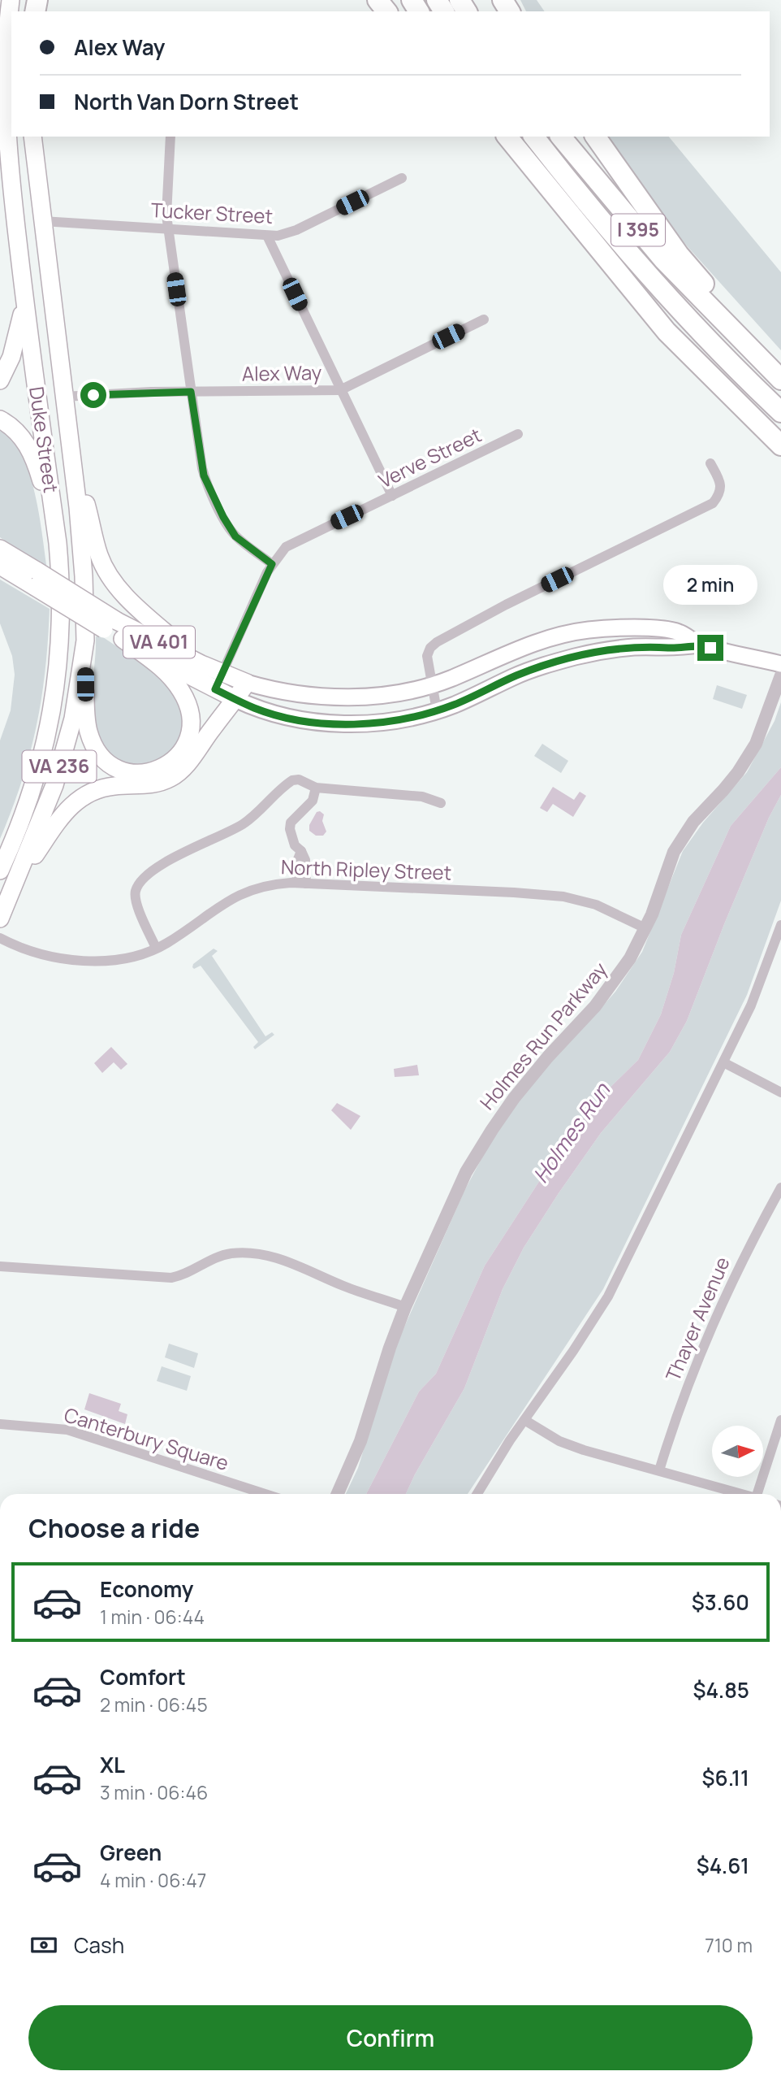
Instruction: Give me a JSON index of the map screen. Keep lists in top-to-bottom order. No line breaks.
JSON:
{"streets":{"highway":["I 395"],"main road":["Duke Street","VA 401","VA 236"],"street":["Tucker Street","Alex Way","Verve Street","North Ripley Street","Holmes Run Parkway","Thayer Avenue","Canterbury Square"]},"crossings":[["Tucker Street","Duke Street"],["Alex Way","Duke Street"],["Verve Street","VA 401"],["North Ripley Street","Holmes Run Parkway"]],"water":["Holmes Run"],"north":"right","page":{"banner":["Alex Way","North Van Dorn Street"],"bubble":"2 min","heading":"Choose a ride","list":[{"name":"Economy","note":"1 min · 06:44","value":"$3.60"},{"name":"Comfort","note":"2 min · 06:45","value":"$4.85"},{"name":"XL","note":"3 min · 06:46","value":"$6.11"},{"name":"Green","note":"4 min · 06:47","value":"$4.61"}],"pay":["Cash","710 m"],"buttons":"Confirm"}}
